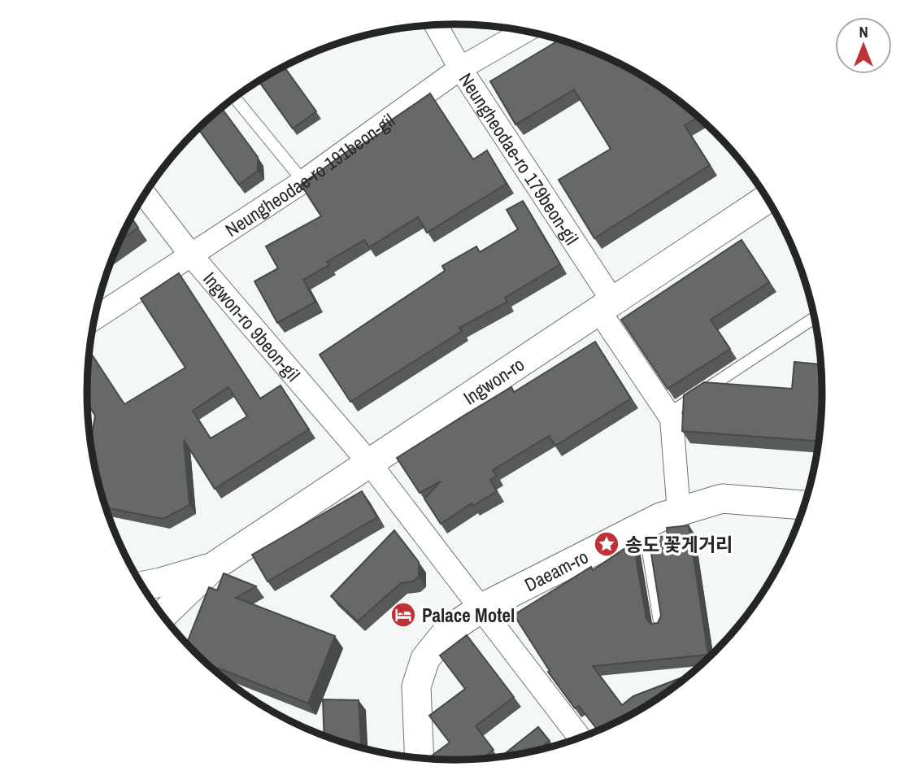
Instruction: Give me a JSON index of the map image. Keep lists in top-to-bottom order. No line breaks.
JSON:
{"streets":{"street":["Neungheodae-ro 179beon-gil","Neungheodae-ro 191beon-gil","Ingwon-ro 9beon-gil","Ingwon-ro","Daeam-ro"]},"crossings":[["Neungheodae-ro 179beon-gil","Neungheodae-ro 191beon-gil"],["Neungheodae-ro 179beon-gil","Ingwon-ro"],["Neungheodae-ro 191beon-gil","Ingwon-ro 9beon-gil"],["Ingwon-ro 9beon-gil","Ingwon-ro"],["Ingwon-ro 9beon-gil","Daeam-ro"]],"places":{"place":["송도 꽃게거리"],"hotel":["Palace Motel"]},"north":"top"}
